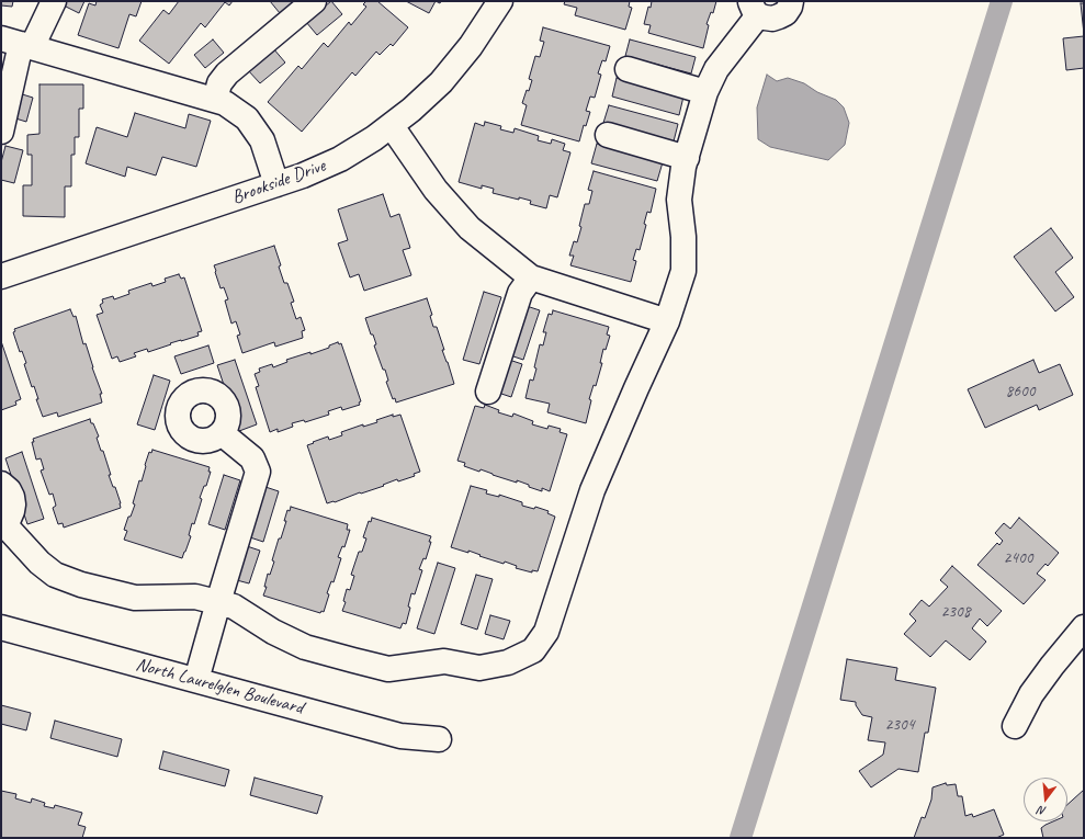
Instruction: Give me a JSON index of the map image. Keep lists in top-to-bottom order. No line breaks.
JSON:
{"streets":{"street":["Brookside Drive","North Laurelglen Boulevard"]},"house_numbers":["8600","2400","2308","2304"],"north":"bottom"}
